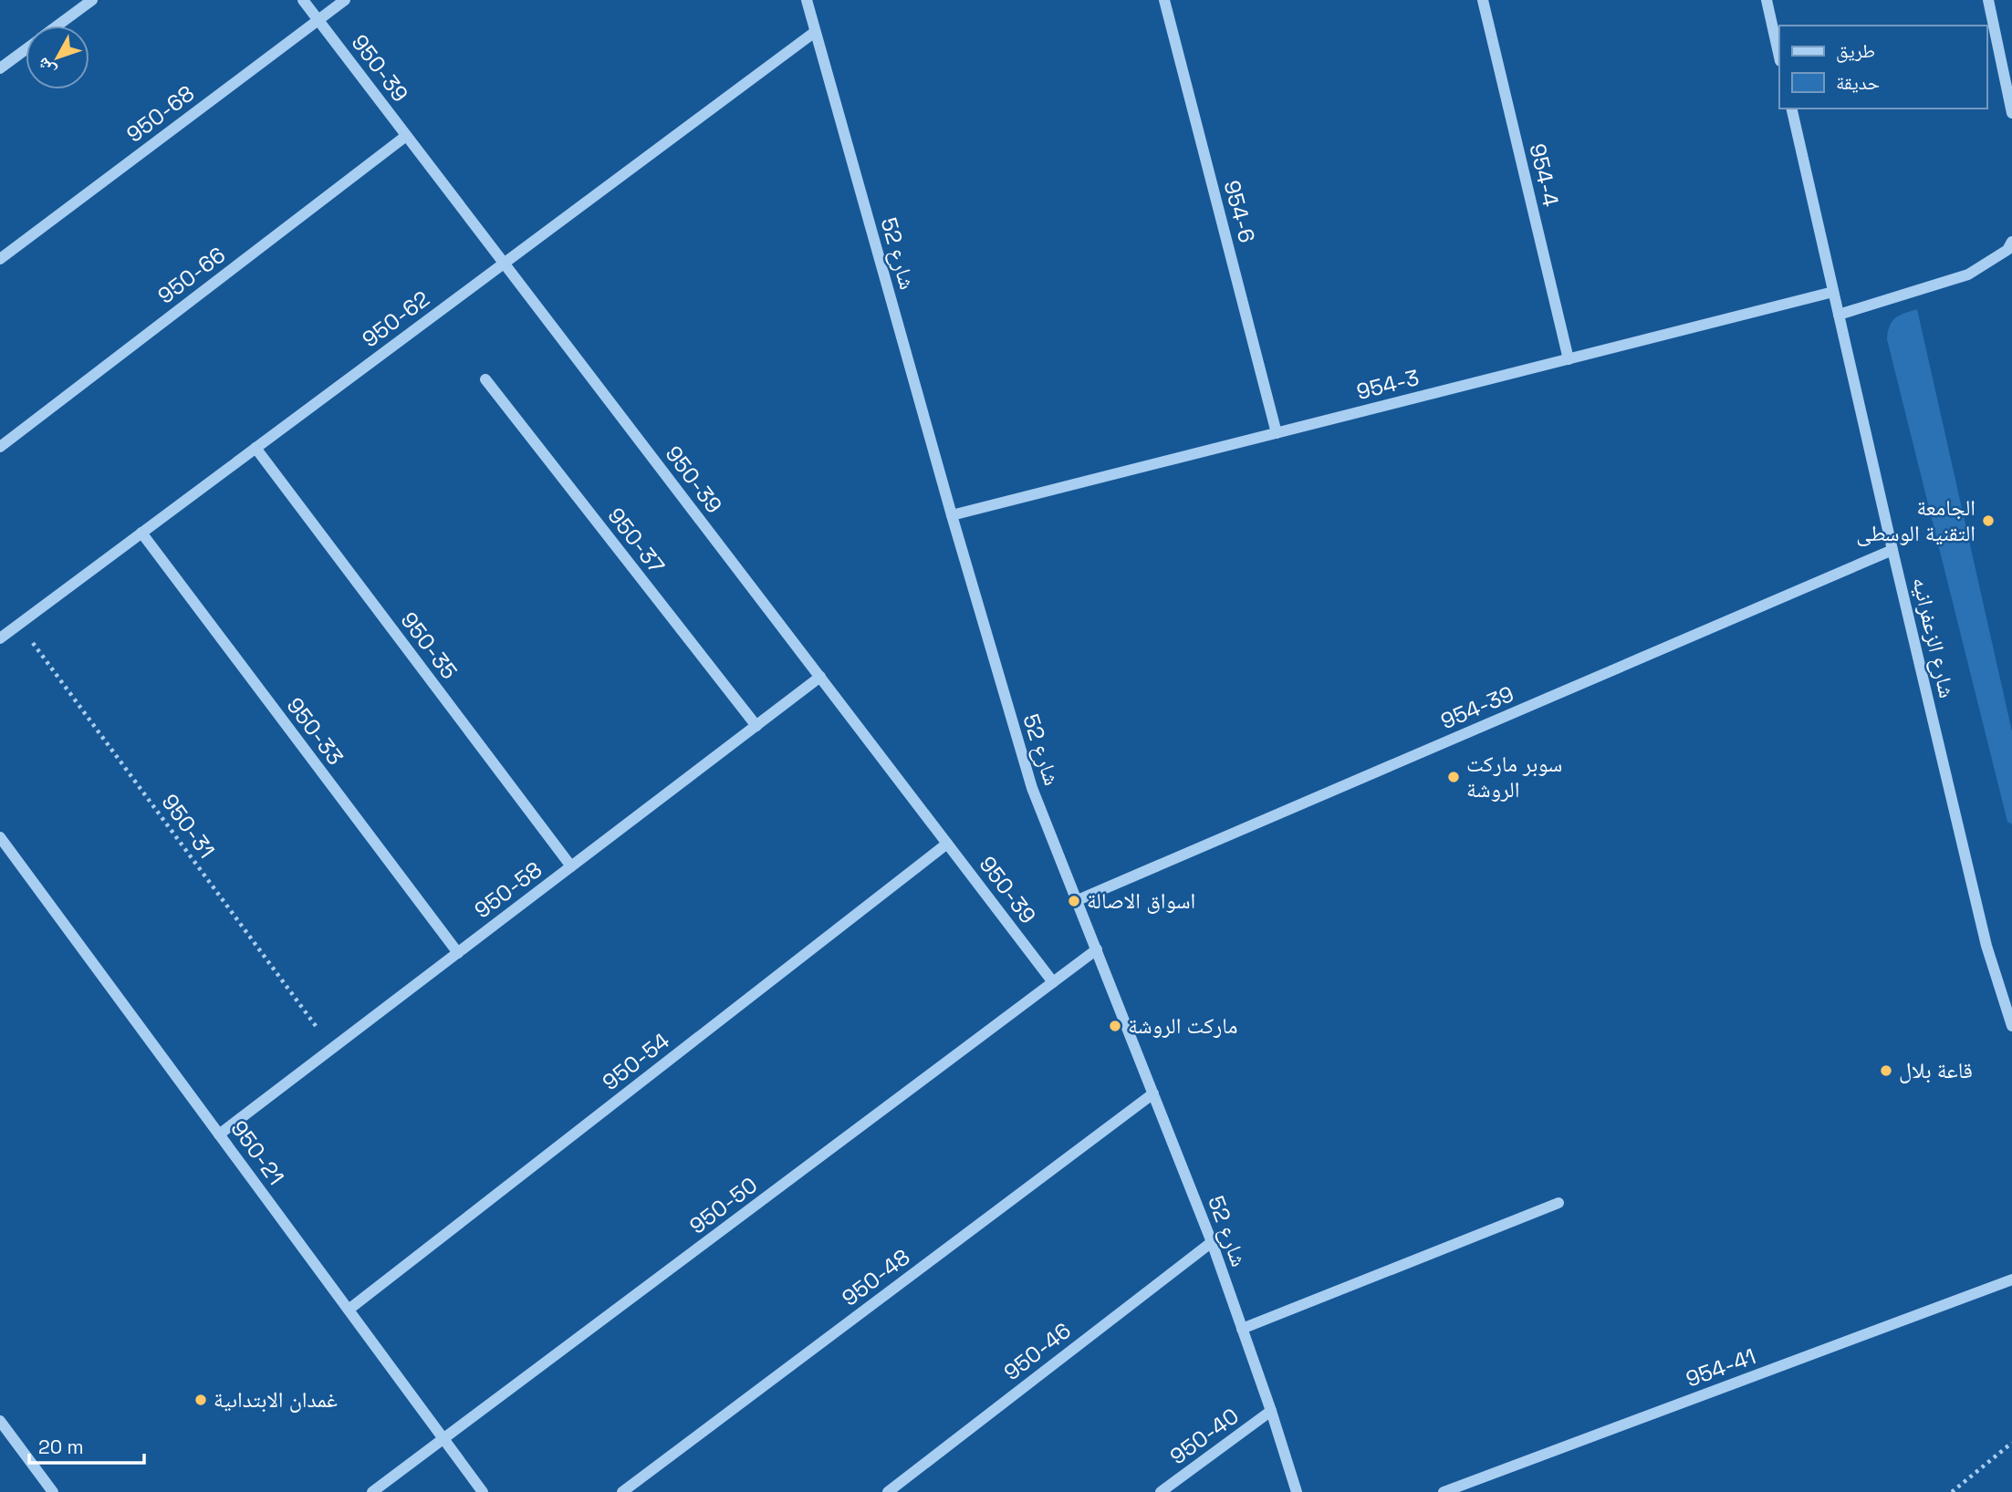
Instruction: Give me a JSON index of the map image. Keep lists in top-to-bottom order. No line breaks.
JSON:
{"streets":{"street":["950-39","950-68","954-4","954-6","شارع 52","950-66","950-62","954-3","950-37","شارع الزعفرانيه","950-35","954-39","950-33","950-58","950-54","950-21","950-50","950-48","950-46","954-41","950-40"],"path":["950-31"]},"crossings":[["950-39","950-68"],["950-39","950-66"],["950-39","950-62"],["950-39","950-58"],["950-39","950-54"],["950-39","950-50"],["954-4","954-3"],["954-6","954-3"],["شارع 52","950-62"],["شارع 52","954-3"],["شارع 52","954-39"],["شارع 52","950-50"],["شارع 52","950-48"],["شارع 52","950-46"],["شارع 52","950-40"],["950-62","950-35"],["950-62","950-33"],["950-62","950-31"],["954-3","شارع الزعفرانيه"],["950-37","950-58"],["شارع الزعفرانيه","954-39"],["950-35","950-58"],["950-33","950-58"],["950-31","950-58"],["950-58","950-21"],["950-54","950-21"],["950-21","950-50"]],"places":["الجامعة التقنية الوسطى","سوبر ماركت الروشة","اسواق الاصالة","ماركت الروشة","قاعة بلال","غمدان الابتداىية"],"legend":["طريق","حديقة"],"scale_bar":"20 m","north":"bottom left"}
